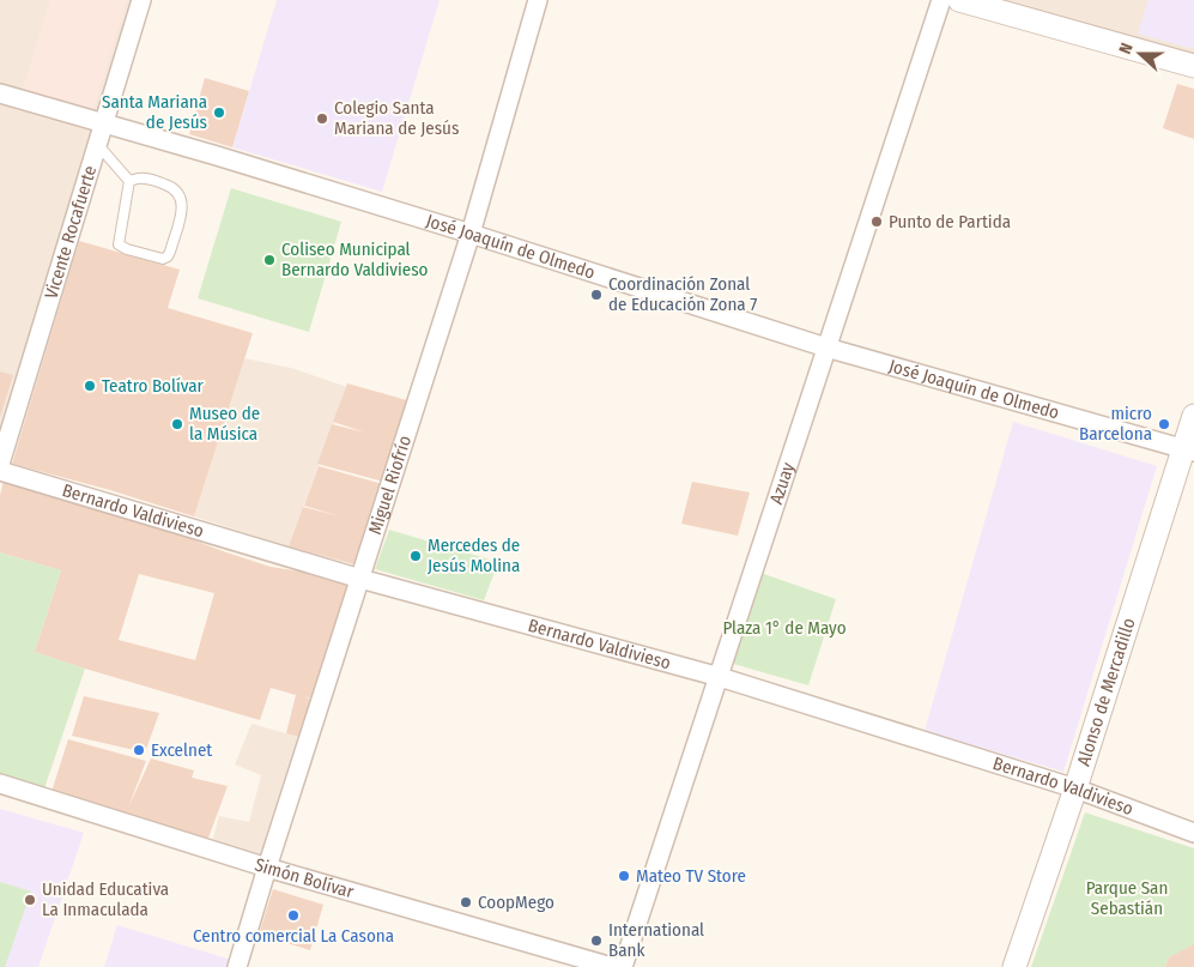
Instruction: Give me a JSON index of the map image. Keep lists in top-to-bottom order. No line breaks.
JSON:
{"streets":{"street":["Vicente Rocafuerte","José Joaquín de Olmedo","Azuay","Miguel Riofrío","Bernardo Valdivieso","Alonso de Mercadillo","Simón Bolívar"]},"crossings":[["Vicente Rocafuerte","José Joaquín de Olmedo"],["José Joaquín de Olmedo","Azuay"],["José Joaquín de Olmedo","Miguel Riofrío"],["José Joaquín de Olmedo","Alonso de Mercadillo"],["Azuay","Bernardo Valdivieso"],["Miguel Riofrío","Bernardo Valdivieso"],["Miguel Riofrío","Simón Bolívar"],["Bernardo Valdivieso","Alonso de Mercadillo"]],"parks":["Plaza 1° de Mayo","Parque San Sebastián"],"places":["Santa Mariana de Jesús","Colegio Santa Mariana de Jesús","Punto de Partida","Coliseo Municipal Bernardo Valdivieso","Coordinación Zonal de Educación Zona 7","Teatro Bolívar","Museo de la Música","micro Barcelona","Mercedes de Jesús Molina","Excelnet","Mateo TV Store","Unidad Educativa La Inmaculada","CoopMego","Centro comercial La Casona","International Bank"],"north":"left"}
